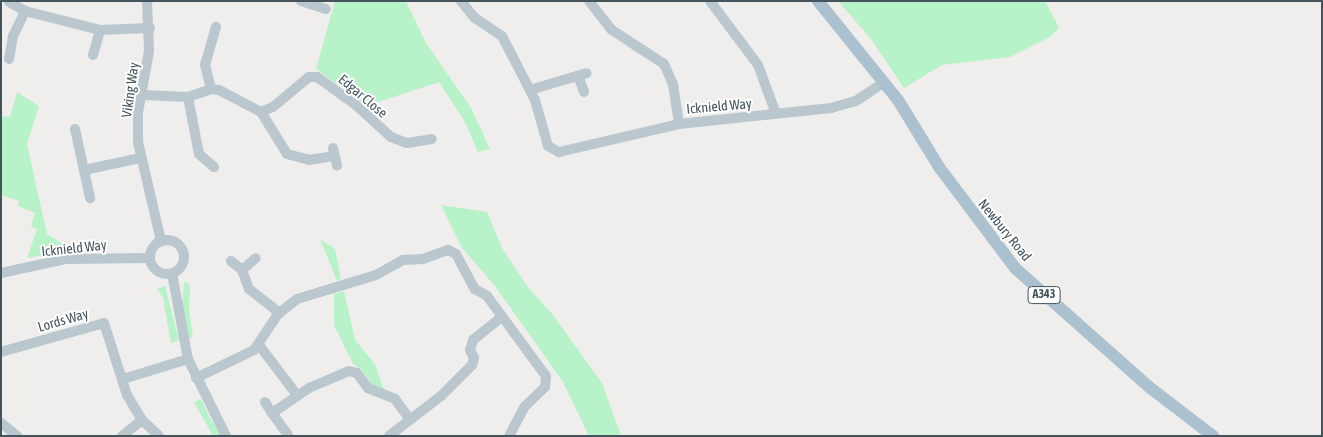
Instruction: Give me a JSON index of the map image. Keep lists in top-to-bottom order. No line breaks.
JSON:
{"streets":{"main road":["Newbury Road","A343"],"street":["Viking Way","Edgar Close","Icknield Way","Lords Way"]},"crossings":[["Viking Way","Icknield Way"],["Icknield Way","Newbury Road"]]}
